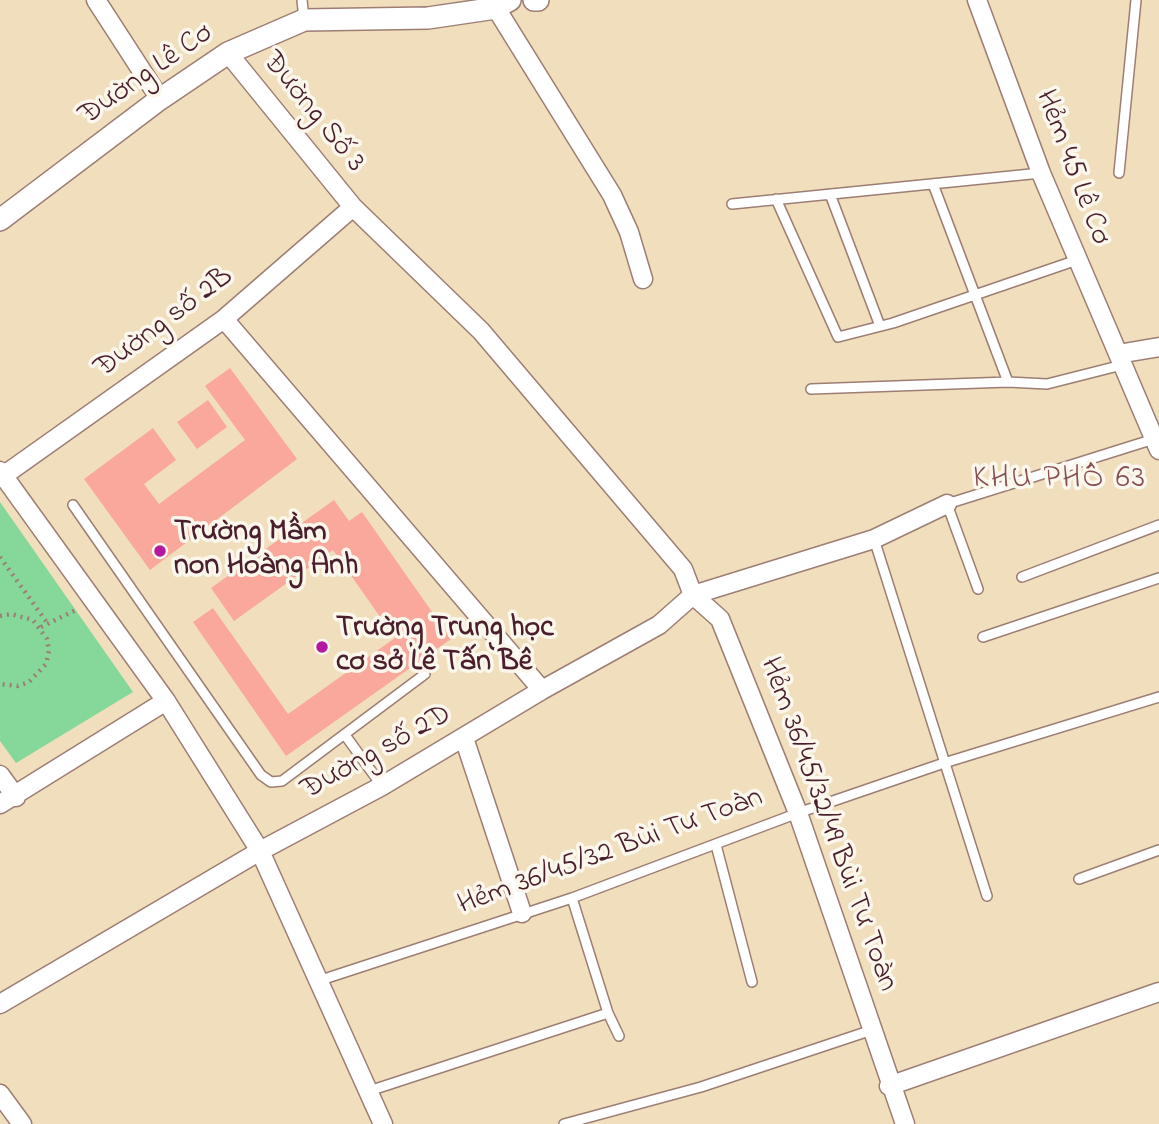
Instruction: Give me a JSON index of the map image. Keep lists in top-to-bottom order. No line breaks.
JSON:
{"streets":{"street":["Đường Lê Cơ","Đường Số 3","Hẻm 45 Lê Cơ","Đường số 2B","Đường số 2D","Hẻm 36/45/32/49 Bùi Tư Toàn"],"lane":["Hẻm 36/45/32 Bùi Tư Toàn"]},"crossings":[["Đường Lê Cơ","Đường Số 3"],["Đường Số 3","Đường số 2B"],["Đường số 2D","Hẻm 36/45/32/49 Bùi Tư Toàn"],["Hẻm 36/45/32/49 Bùi Tư Toàn","Hẻm 36/45/32 Bùi Tư Toàn"]],"districts":["KHU PHỐ 63"],"places":["Trường Mầm non Hoàng Anh","Trường Trung học cơ sở Lê Tấn Bê"]}
